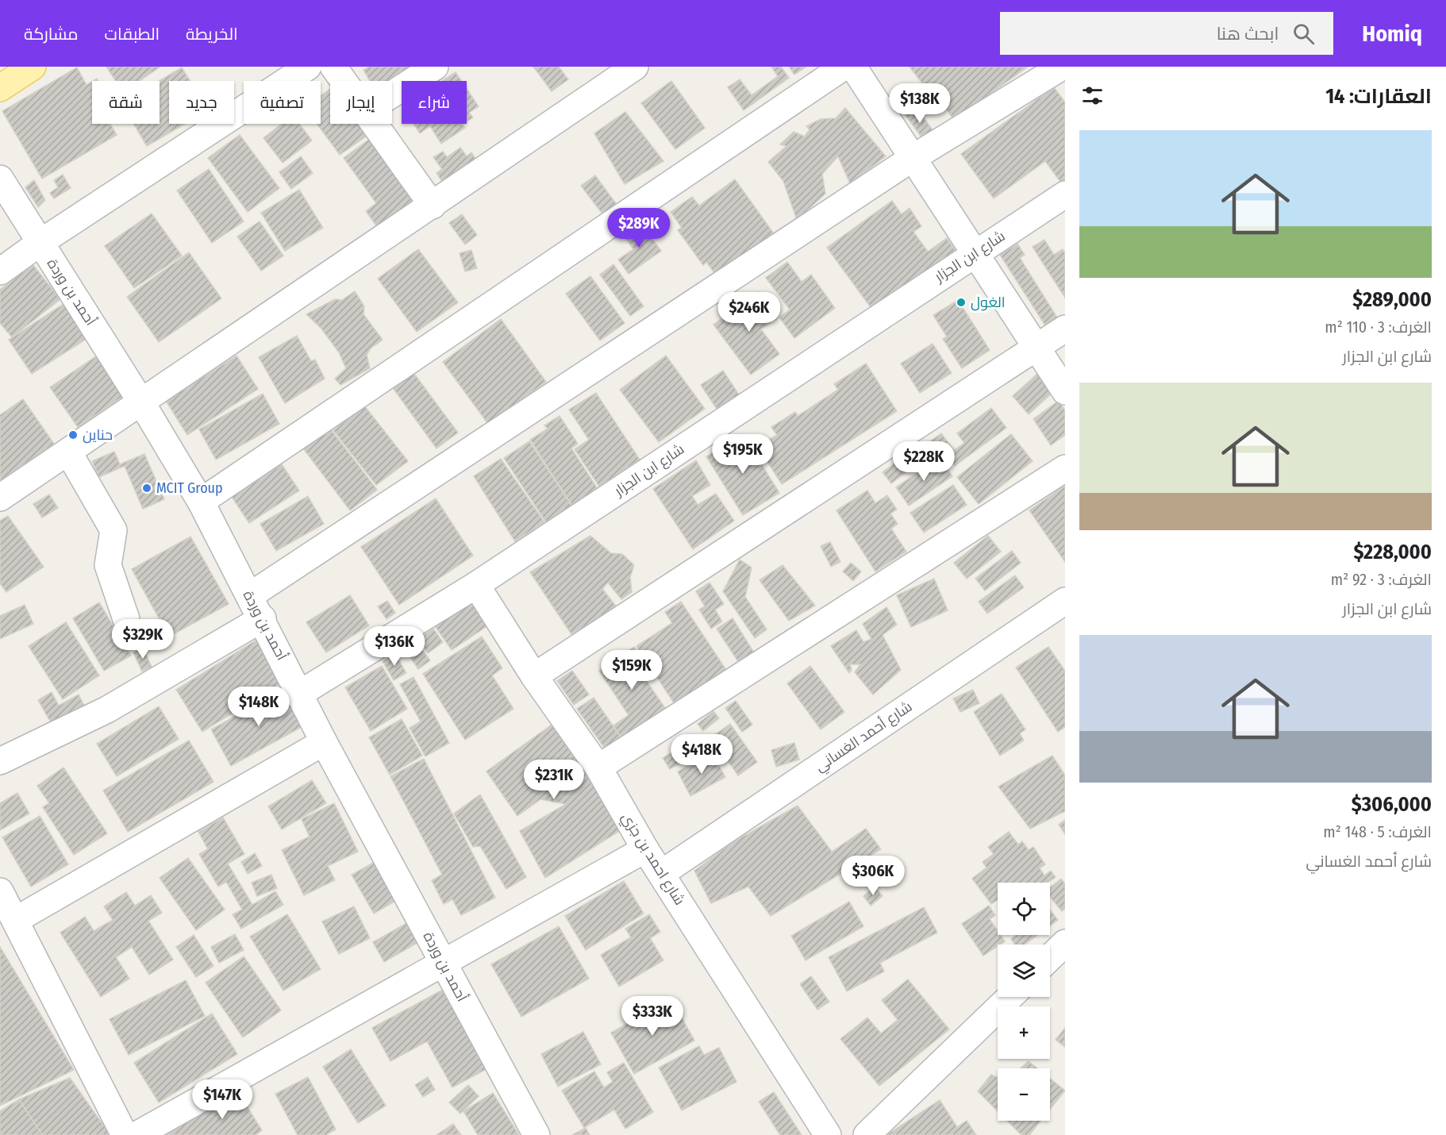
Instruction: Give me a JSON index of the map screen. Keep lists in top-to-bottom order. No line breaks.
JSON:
{"streets":{"street":["شارع ابن الجزار","أحمد بن وردة","شارع أحمد الغساني","شارع احمد بن جزي"]},"crossings":[["شارع ابن الجزار","أحمد بن وردة"],["شارع ابن الجزار","شارع احمد بن جزي"],["شارع أحمد الغساني","شارع احمد بن جزي"]],"places":["الغول","حناين","MCIT Group"],"page":{"header":"Homiq","search":"ابحث هنا","nav":["الخريطة","الطبقات","مشاركة"],"heading":"العقارات: 14","chip":["شراء","إيجار","تصفية","جديد","شقة"],"price":["$138K","$289K","$246K","$195K","$228K","$329K","$136K","$159K","$148K","$418K","$231K","$306K","$333K","$147K"],"list":[{"name":"$289,000","note":"الغرف: 3 · 110 m² · شارع ابن الجزار"},{"name":"$228,000","note":"الغرف: 3 · 92 m² · شارع ابن الجزار"},{"name":"$306,000","note":"الغرف: 5 · 148 m² · شارع أحمد الغساني"}],"map_buttons":["+","−"]}}
